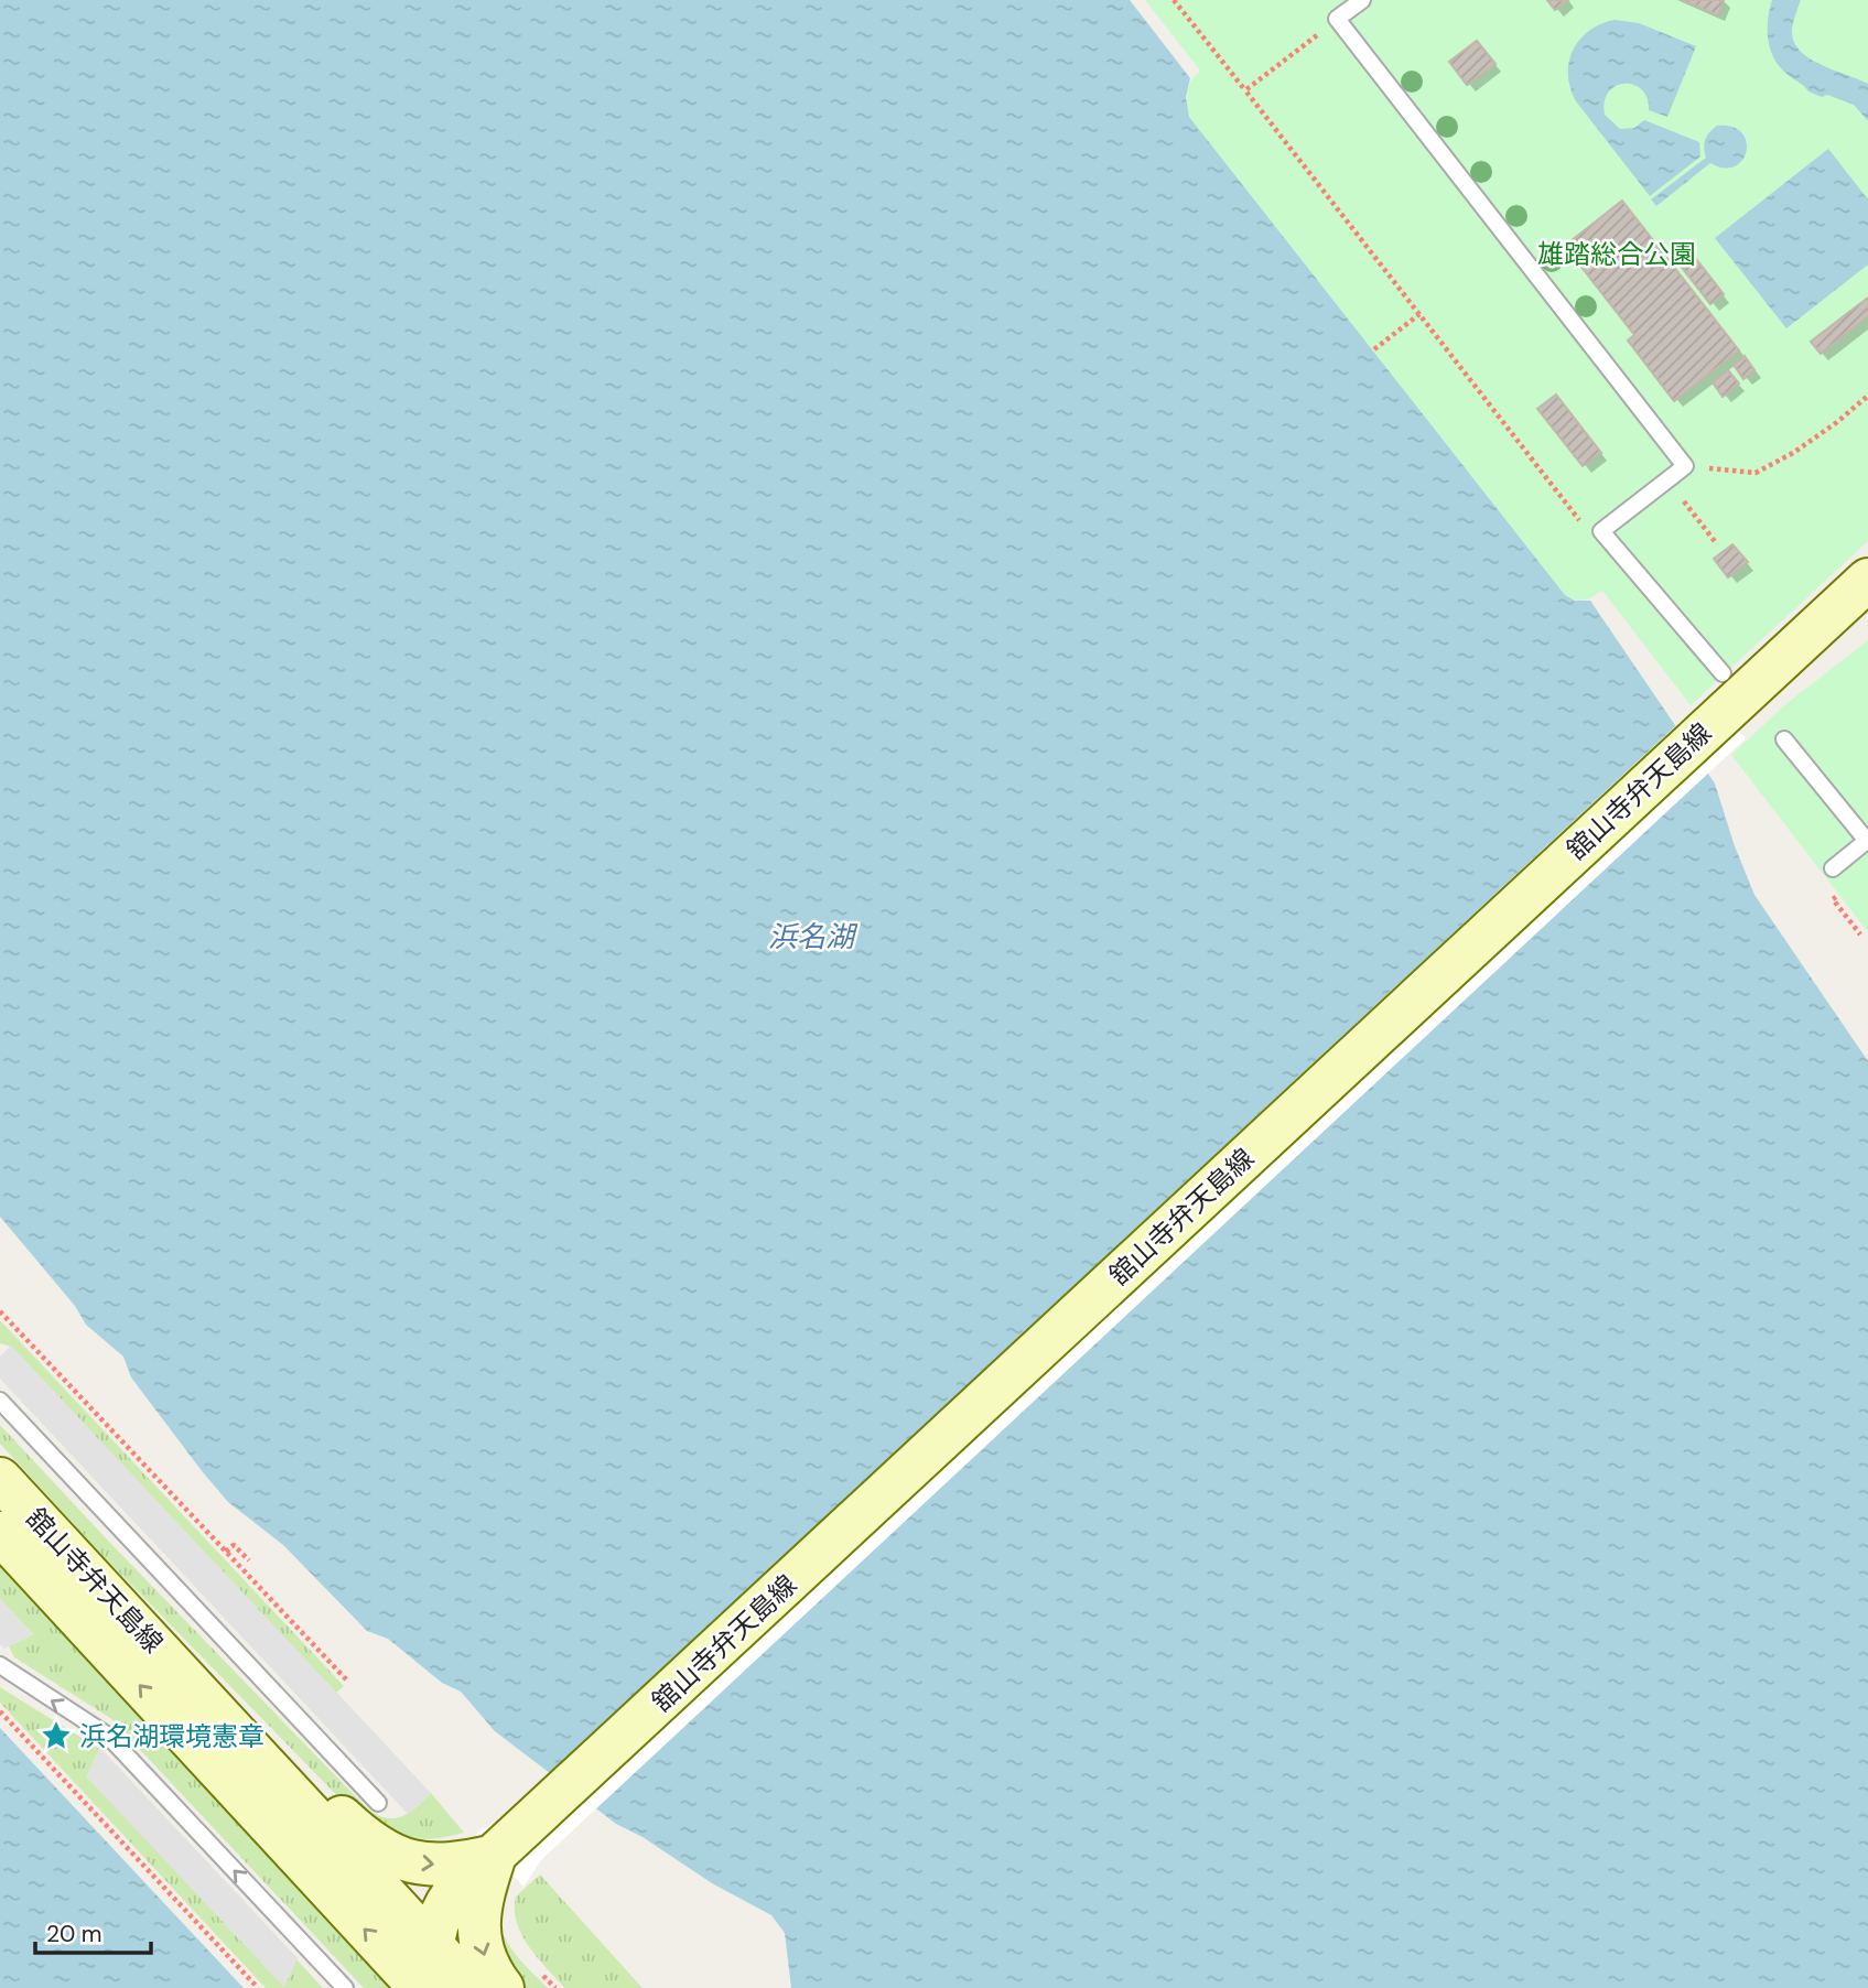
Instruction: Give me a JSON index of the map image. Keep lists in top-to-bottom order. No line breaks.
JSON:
{"streets":{"main road":["舘山寺弁天島線"]},"water":["浜名湖"],"parks":["雄踏総合公園"],"places":{"place":["浜名湖環境憲章"]},"scale_bar":"20 m"}
